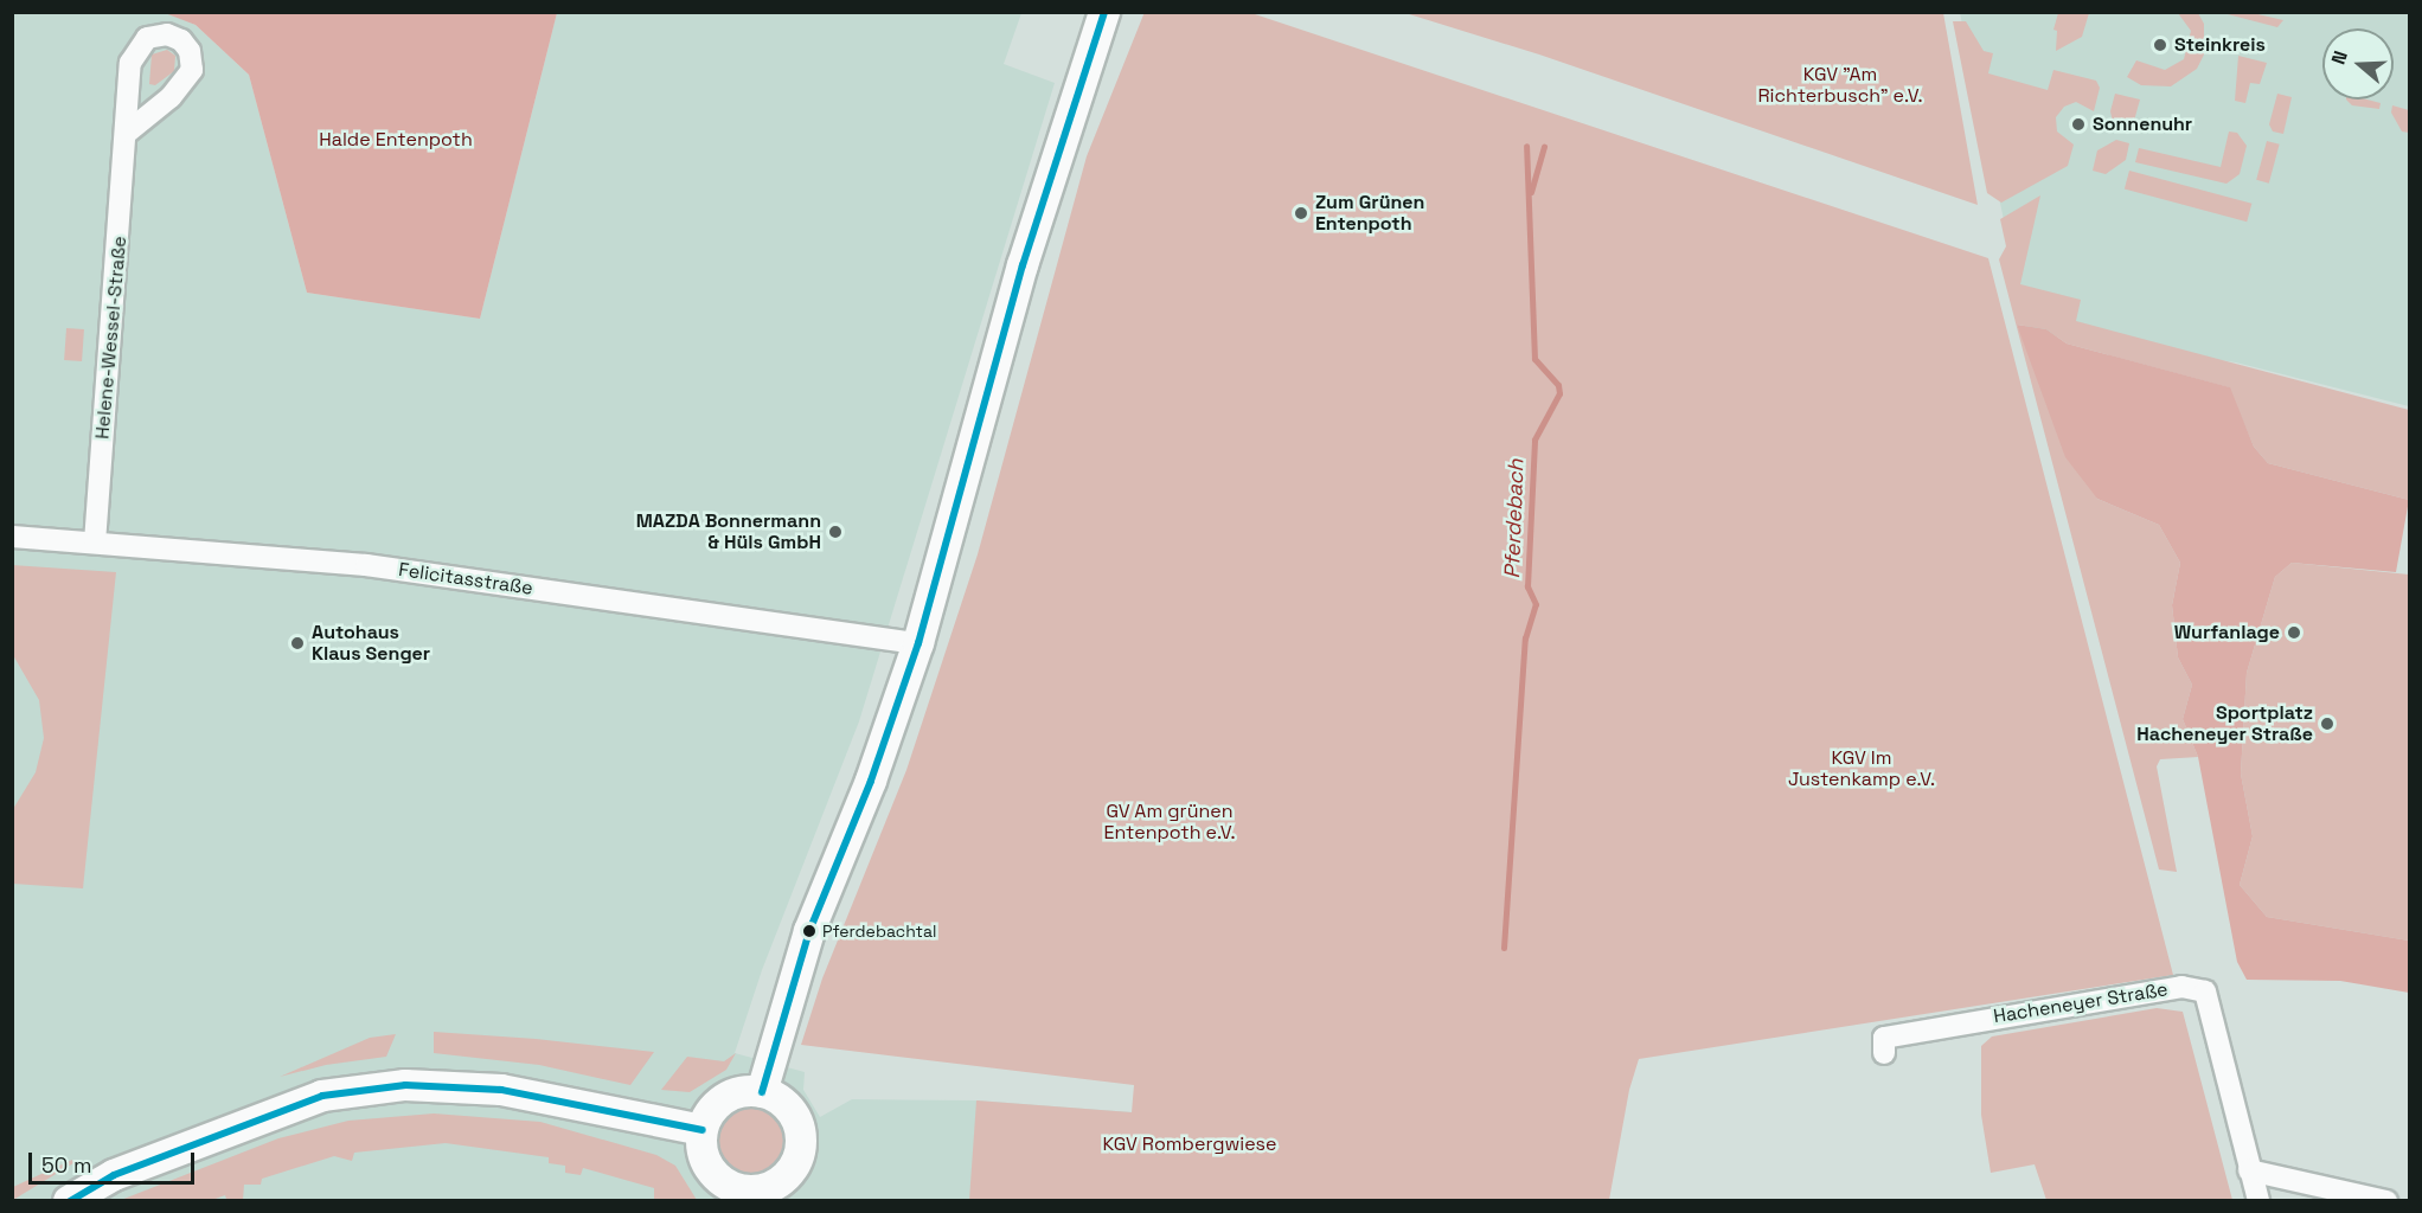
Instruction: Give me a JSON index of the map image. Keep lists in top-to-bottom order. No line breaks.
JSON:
{"streets":{"street":["Helene-Wessel-Straße","Felicitasstraße","Hacheneyer Straße"]},"crossings":[["Helene-Wessel-Straße","Felicitasstraße"]],"water":["Pferdebach"],"parks":["KGV \"Am Richterbusch\" e.V.","Halde Entenpoth","KGV Im Justenkamp e.V.","GV Am grünen Entenpoth e.V.","KGV Rombergwiese"],"places":["Steinkreis","Sonnenuhr","Zum Grünen Entenpoth","MAZDA Bonnermann & Hüls GmbH","Wurfanlage","Autohaus Klaus Senger","Sportplatz Hacheneyer Straße","Pferdebachtal"],"scale_bar":"50 m","north":"left"}
